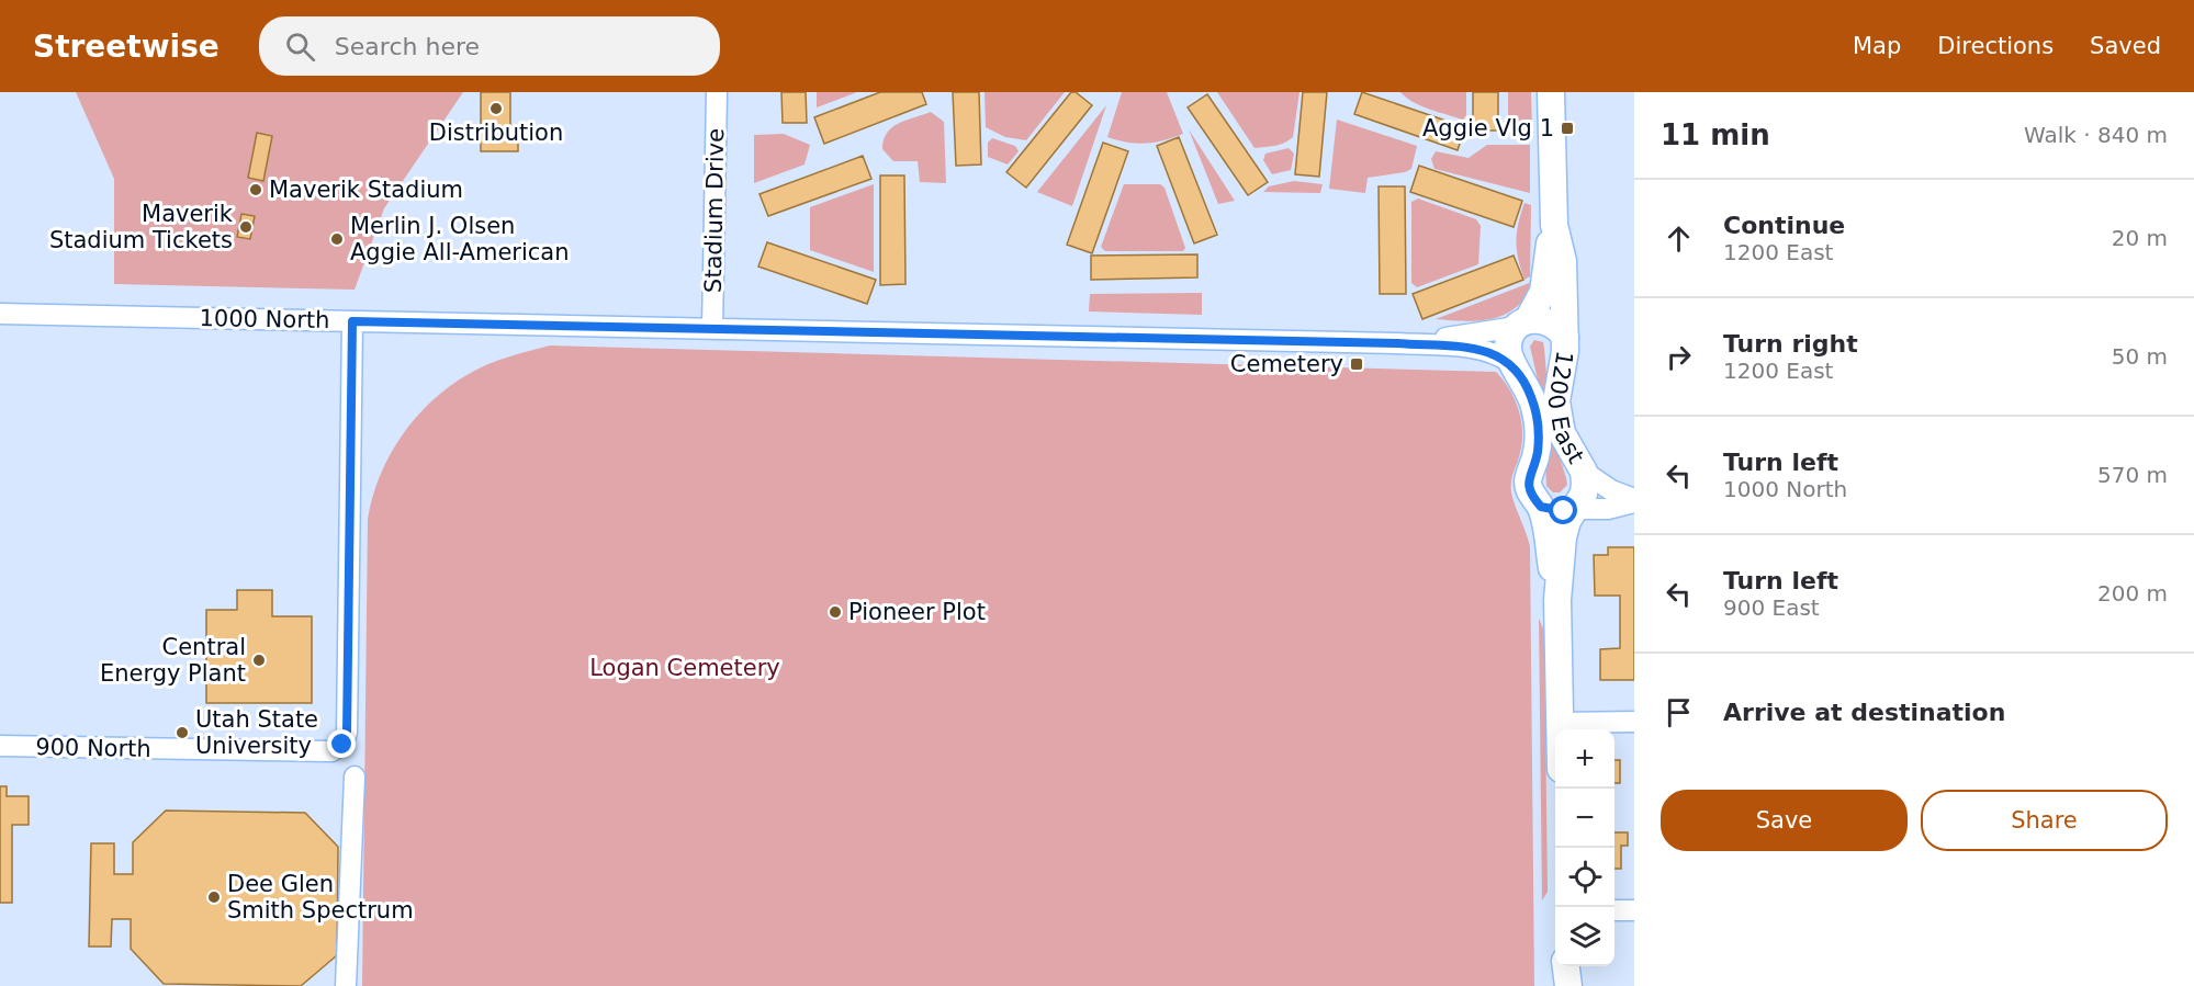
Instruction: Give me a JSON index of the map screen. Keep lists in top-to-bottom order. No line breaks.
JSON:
{"streets":{"main road":["1200 East"],"street":["Stadium Drive","1000 North","900 North"]},"crossings":[["Stadium Drive","1000 North"],["1000 North","1200 East"],["1000 North","900 North"]],"parks":["Logan Cemetery"],"places":{"other":["Distribution","Maverik Stadium","Maverik Stadium Tickets","Merlin J. Olsen Aggie All-American","Pioneer Plot","Central Energy Plant","Utah State University","Dee Glen Smith Spectrum"],"transit":["Aggie Vlg 1","Cemetery"]},"page":{"header":"Streetwise","search":"Search here","nav":["Map","Directions","Saved"],"heading":["11 min","Walk · 840 m"],"list":[["Continue","1200 East","20 m"],["Turn right","1200 East","50 m"],["Turn left","1000 North","570 m"],["Turn left","900 East","200 m"],"Arrive at destination"],"map_buttons":["+","−"],"buttons":["Save","Share"]}}
